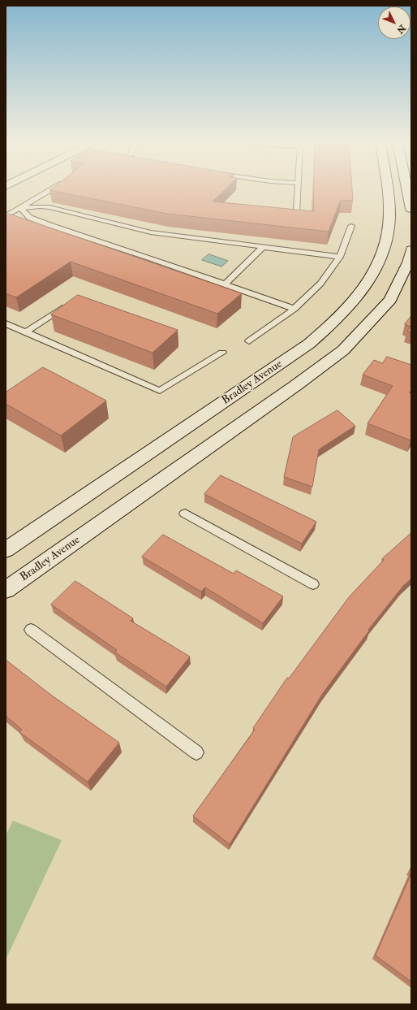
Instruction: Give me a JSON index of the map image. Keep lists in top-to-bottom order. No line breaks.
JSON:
{"streets":{"main road":["Bradley Avenue"]},"north":"bottom right"}
